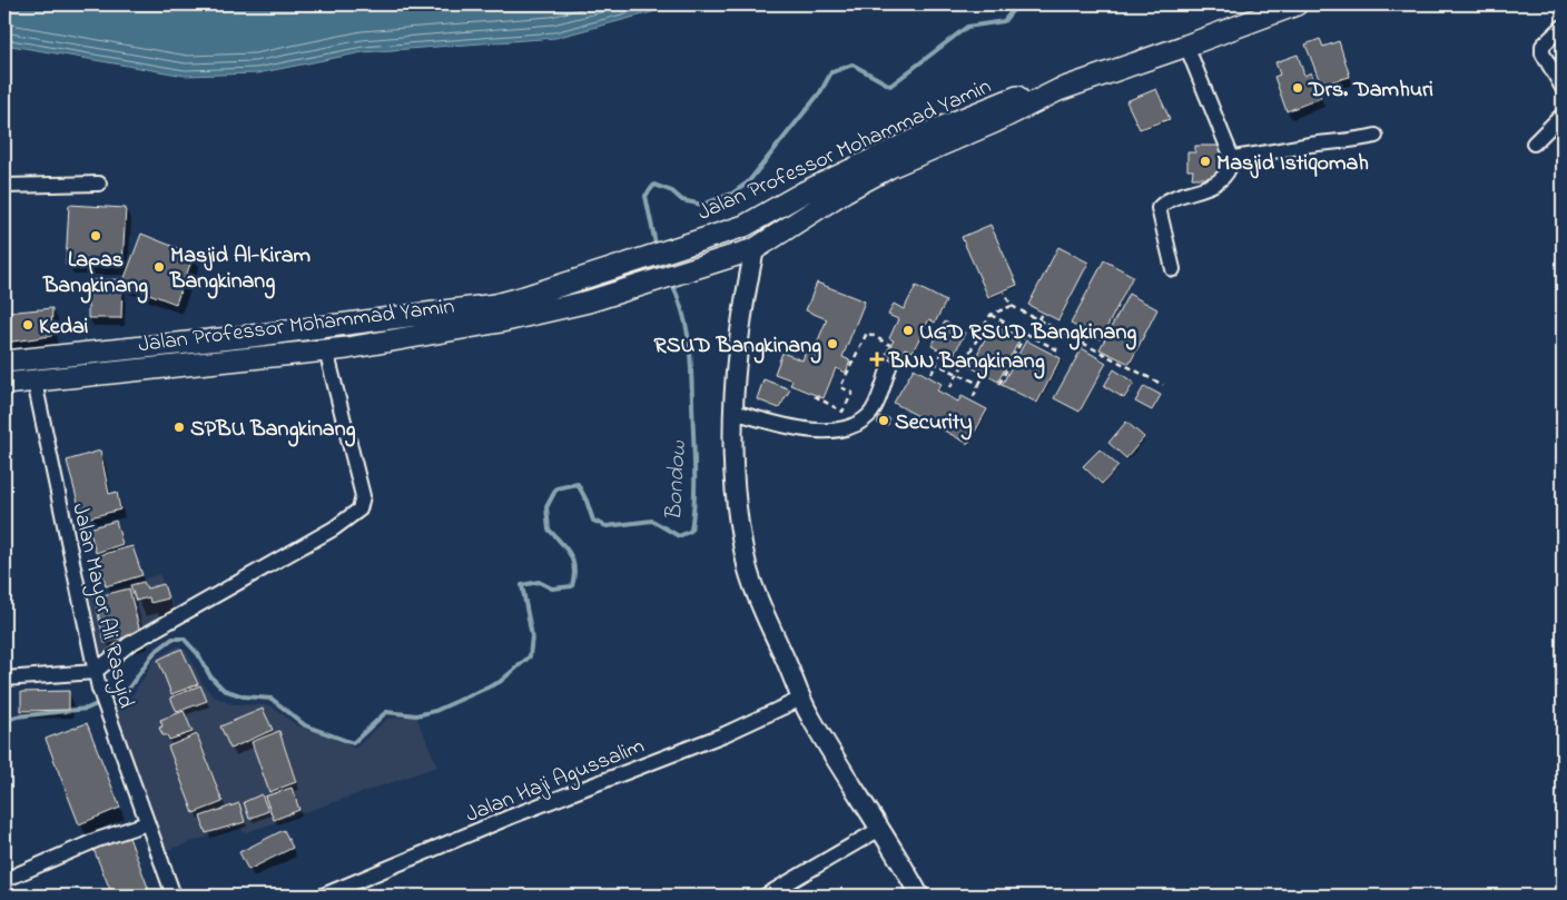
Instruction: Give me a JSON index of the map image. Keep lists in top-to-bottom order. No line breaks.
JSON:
{"streets":{"highway":["Jalan Professor Mohammad Yamin"],"street":["Jalan Mayor Ali Rasyid","Jalan Haji Agussalim"]},"crossings":[["Jalan Professor Mohammad Yamin","Jalan Mayor Ali Rasyid"]],"water":["Bondow"],"places":{"other":["Drs. Damhuri","Masjid Istiqomah","Lapas Bangkinang","Masjid Al-Kiram Bangkinang","Kedai","UGD RSUD Bangkinang","RSUD Bangkinang","Security","SPBU Bangkinang"],"health":["BNN Bangkinang"]}}
